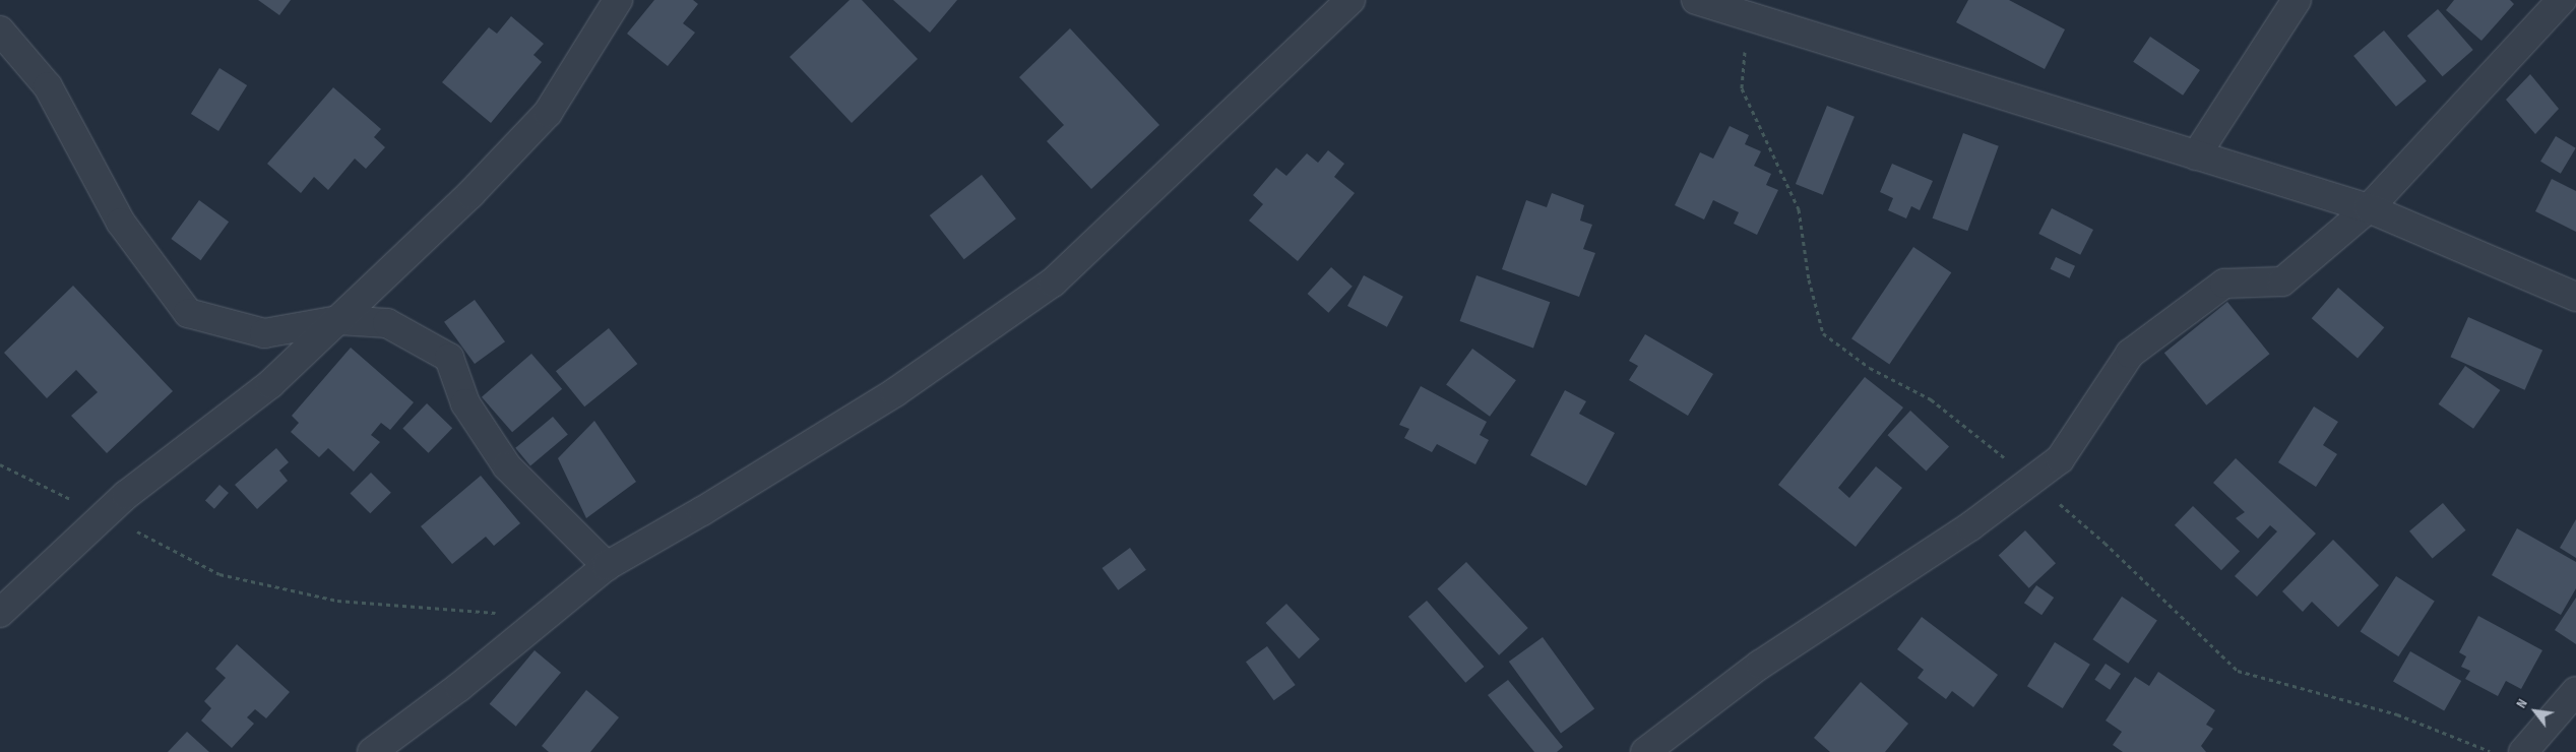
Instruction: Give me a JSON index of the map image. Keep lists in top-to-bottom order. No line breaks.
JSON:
{"north":"top left"}
